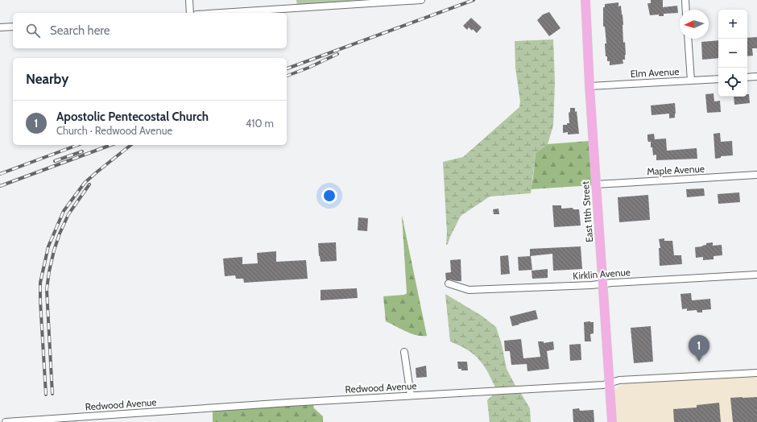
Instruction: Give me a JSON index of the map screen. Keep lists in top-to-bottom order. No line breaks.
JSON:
{"streets":{"main road":["East 11th Street"],"street":["Elm Avenue","Maple Avenue","Kirklin Avenue","Redwood Avenue"]},"crossings":[["Elm Avenue","East 11th Street"],["Maple Avenue","East 11th Street"],["East 11th Street","Kirklin Avenue"],["East 11th Street","Redwood Avenue"]],"north":"left","page":{"map_buttons":["+","−"],"search":"Search here","heading":"Nearby","list":[{"mark":"1","name":"Apostolic Pentecostal Church","note":"Church · Redwood Avenue","value":"410 m"}],"pins":"1"}}
